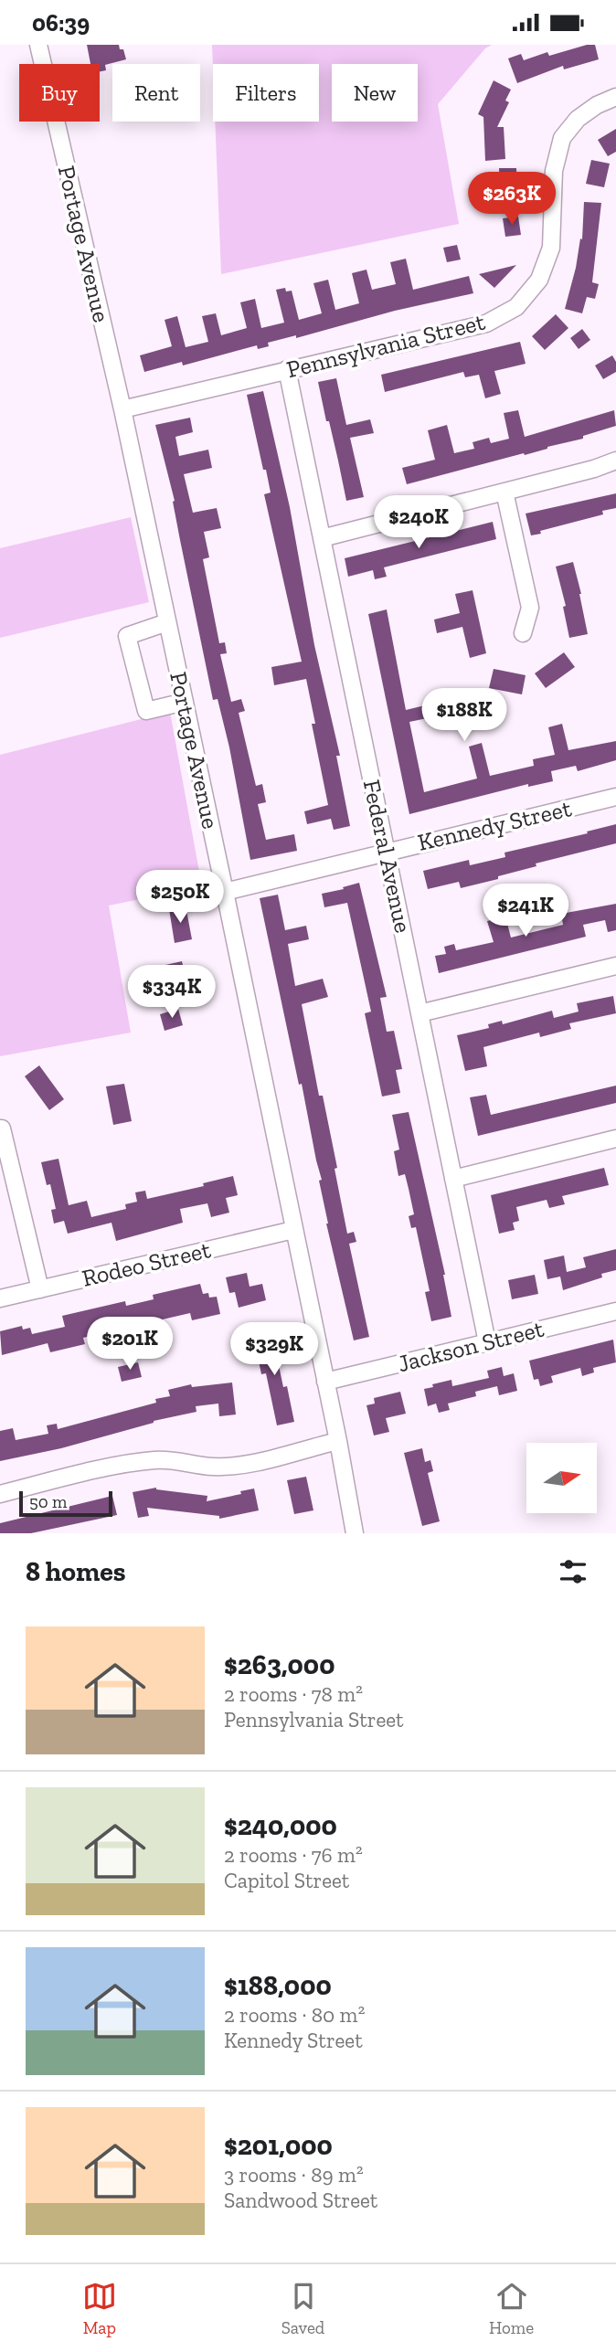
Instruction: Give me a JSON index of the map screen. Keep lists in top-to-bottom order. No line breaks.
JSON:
{"streets":{"street":["Portage Avenue","Pennsylvania Street","Kennedy Street","Federal Avenue","Rodeo Street","Jackson Street"]},"crossings":[["Portage Avenue","Pennsylvania Street"],["Portage Avenue","Kennedy Street"],["Portage Avenue","Rodeo Street"],["Portage Avenue","Jackson Street"],["Pennsylvania Street","Federal Avenue"],["Kennedy Street","Federal Avenue"],["Federal Avenue","Jackson Street"]],"scale_bar":"50 m","north":"right","page":{"status":"06:39","chip":["Buy","Rent","Filters","New"],"price":["$263K","$240K","$188K","$250K","$241K","$334K","$201K","$329K"],"scale":"50 m","heading":"8 homes","list":[{"name":"$263,000","note":"2 rooms · 78 m² · Pennsylvania Street"},{"name":"$240,000","note":"2 rooms · 76 m² · Capitol Street"},{"name":"$188,000","note":"2 rooms · 80 m² · Kennedy Street"},{"name":"$201,000","note":"3 rooms · 89 m² · Sandwood Street"}],"tabs":["Map","Saved","Home"]}}
